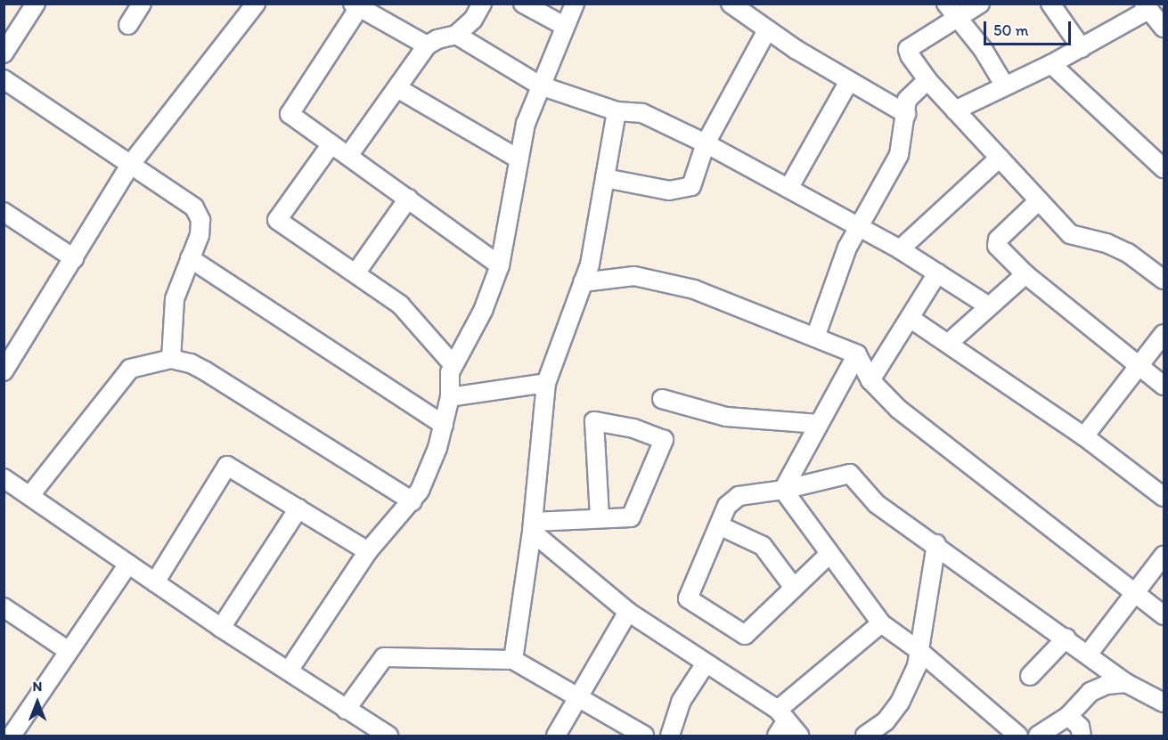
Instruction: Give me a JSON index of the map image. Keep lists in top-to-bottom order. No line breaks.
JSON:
{"scale_bar":"50 m","north":"top"}
